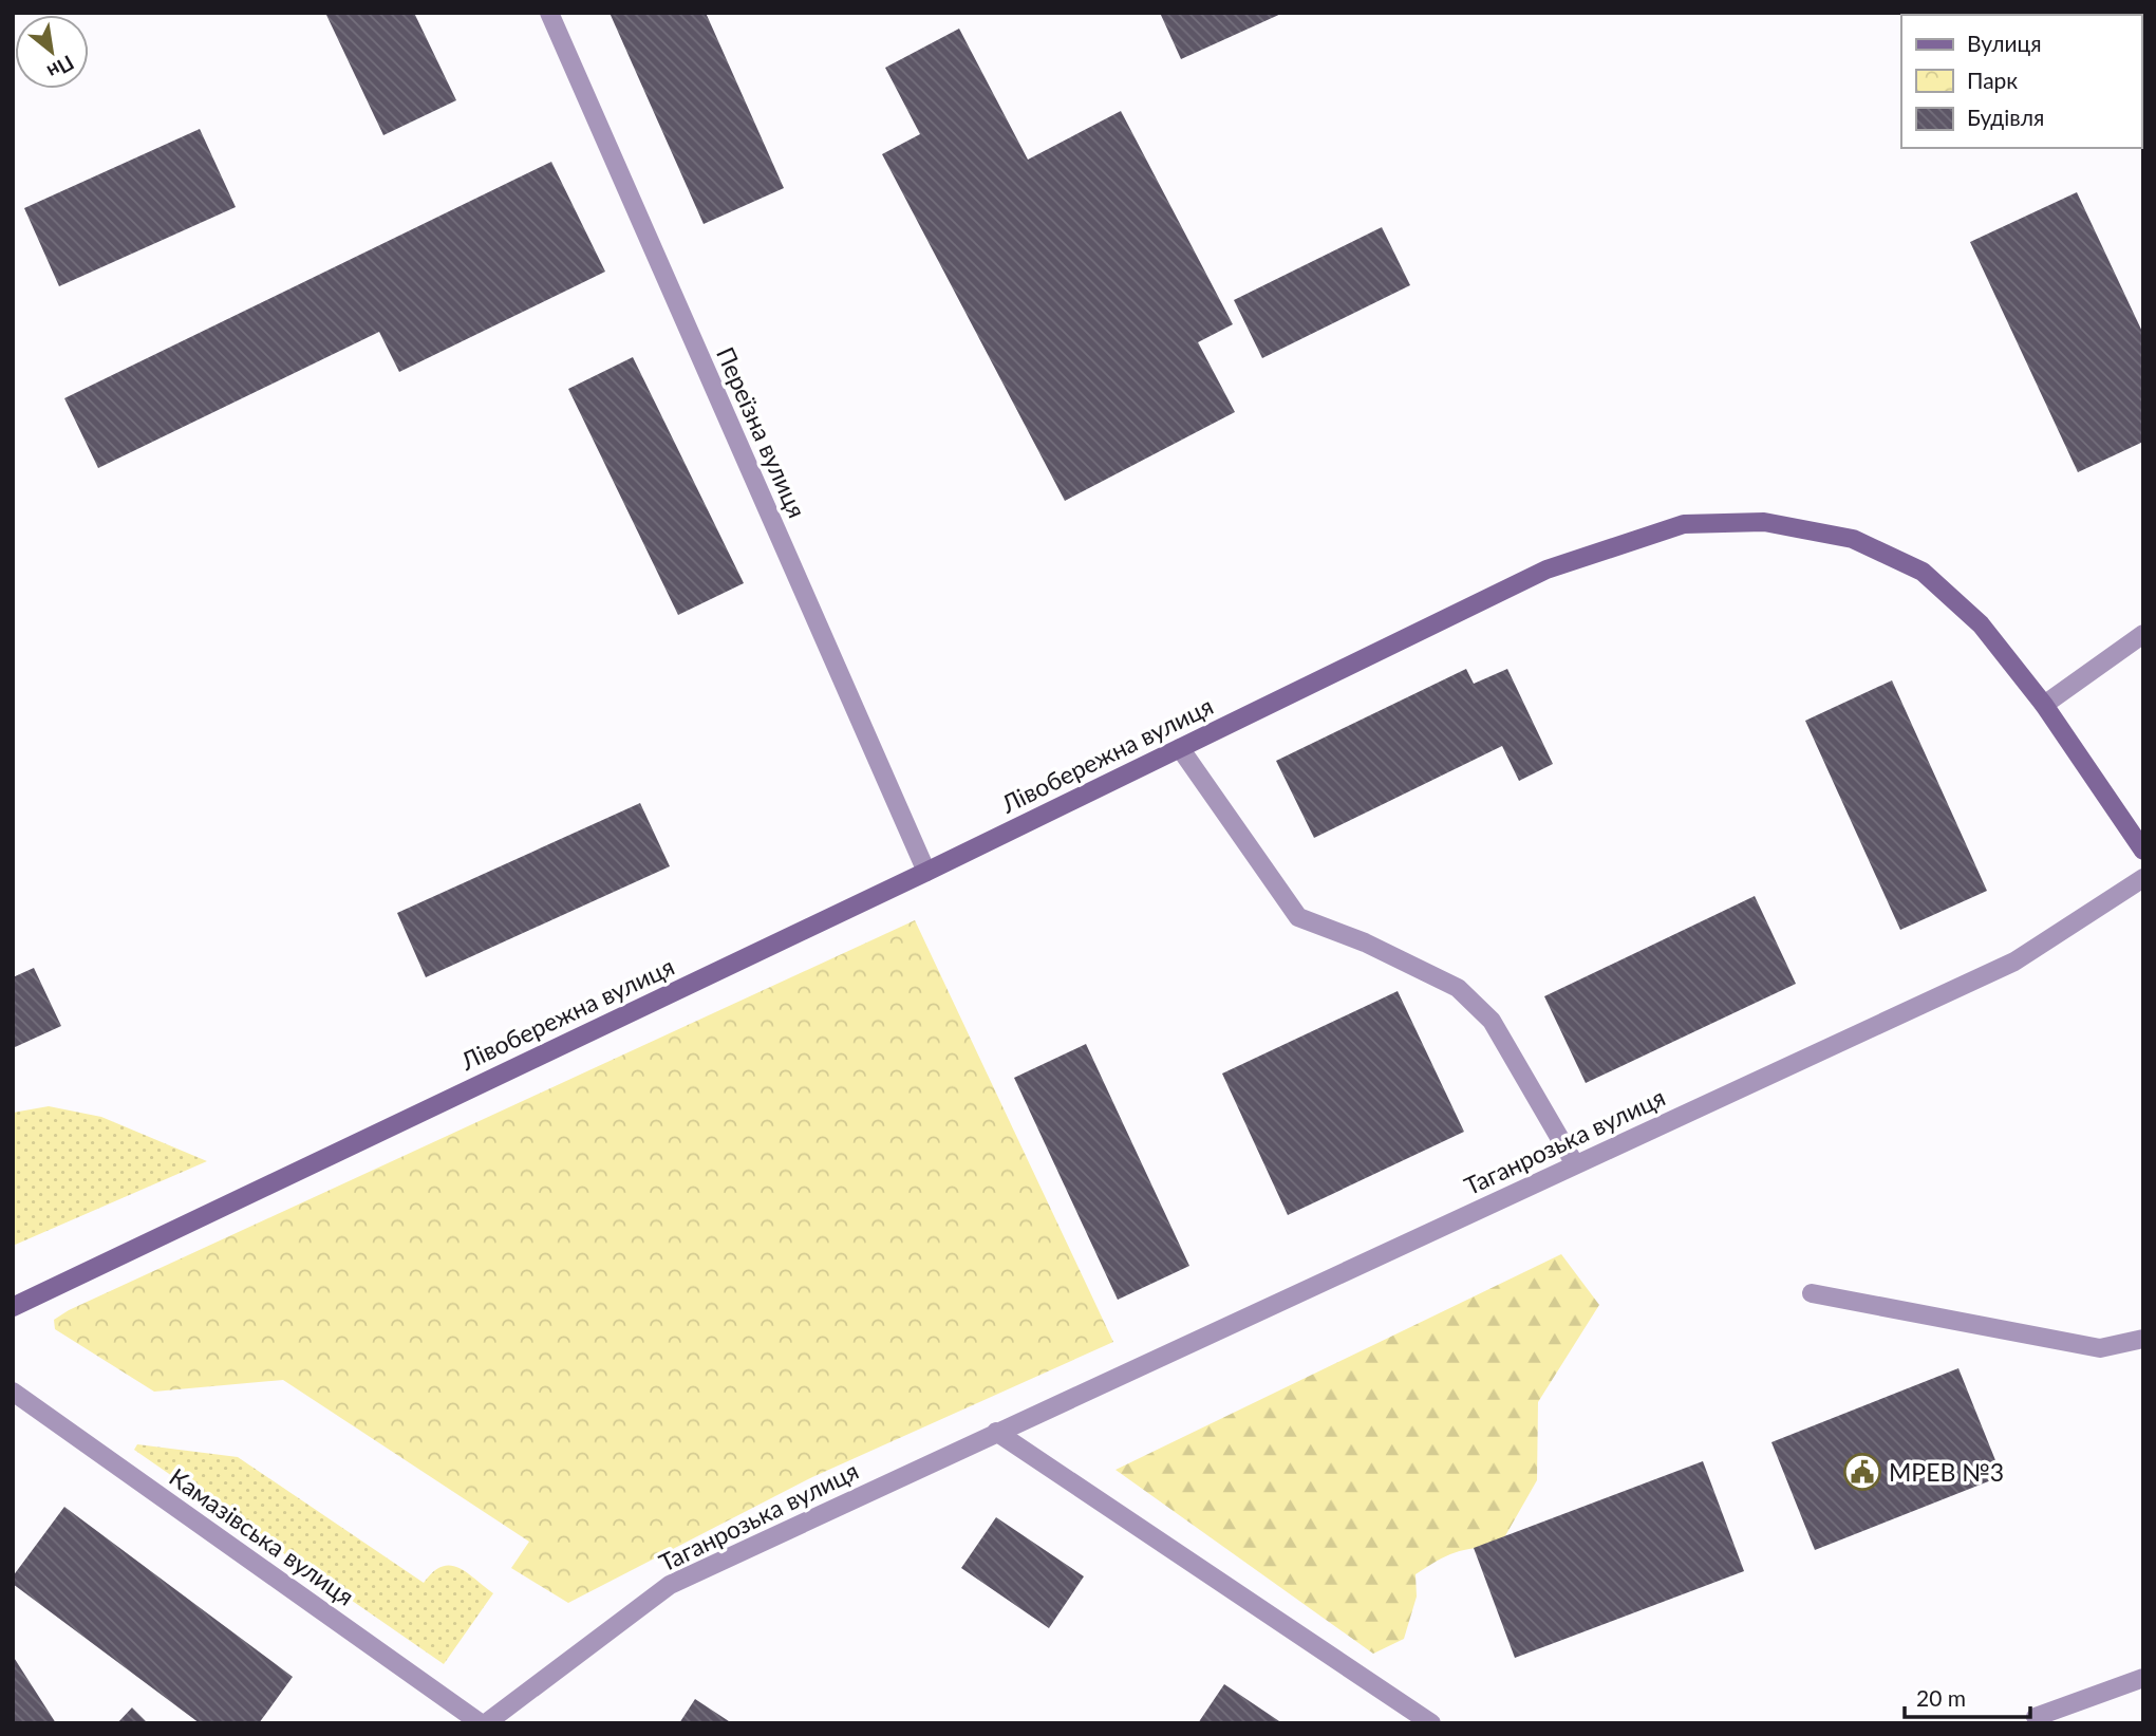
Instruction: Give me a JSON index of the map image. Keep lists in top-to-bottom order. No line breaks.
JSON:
{"streets":{"main road":["Лівобережна вулиця"],"street":["Переїзна вулиця","Таганрозька вулиця","Камазівська вулиця"]},"crossings":[["Переїзна вулиця","Лівобережна вулиця"],["Таганрозька вулиця","Камазівська вулиця"]],"places":{"public building":["МРЕВ №3"]},"legend":["Вулиця","Парк","Будівля"],"scale_bar":"20 m","north":"bottom right"}
